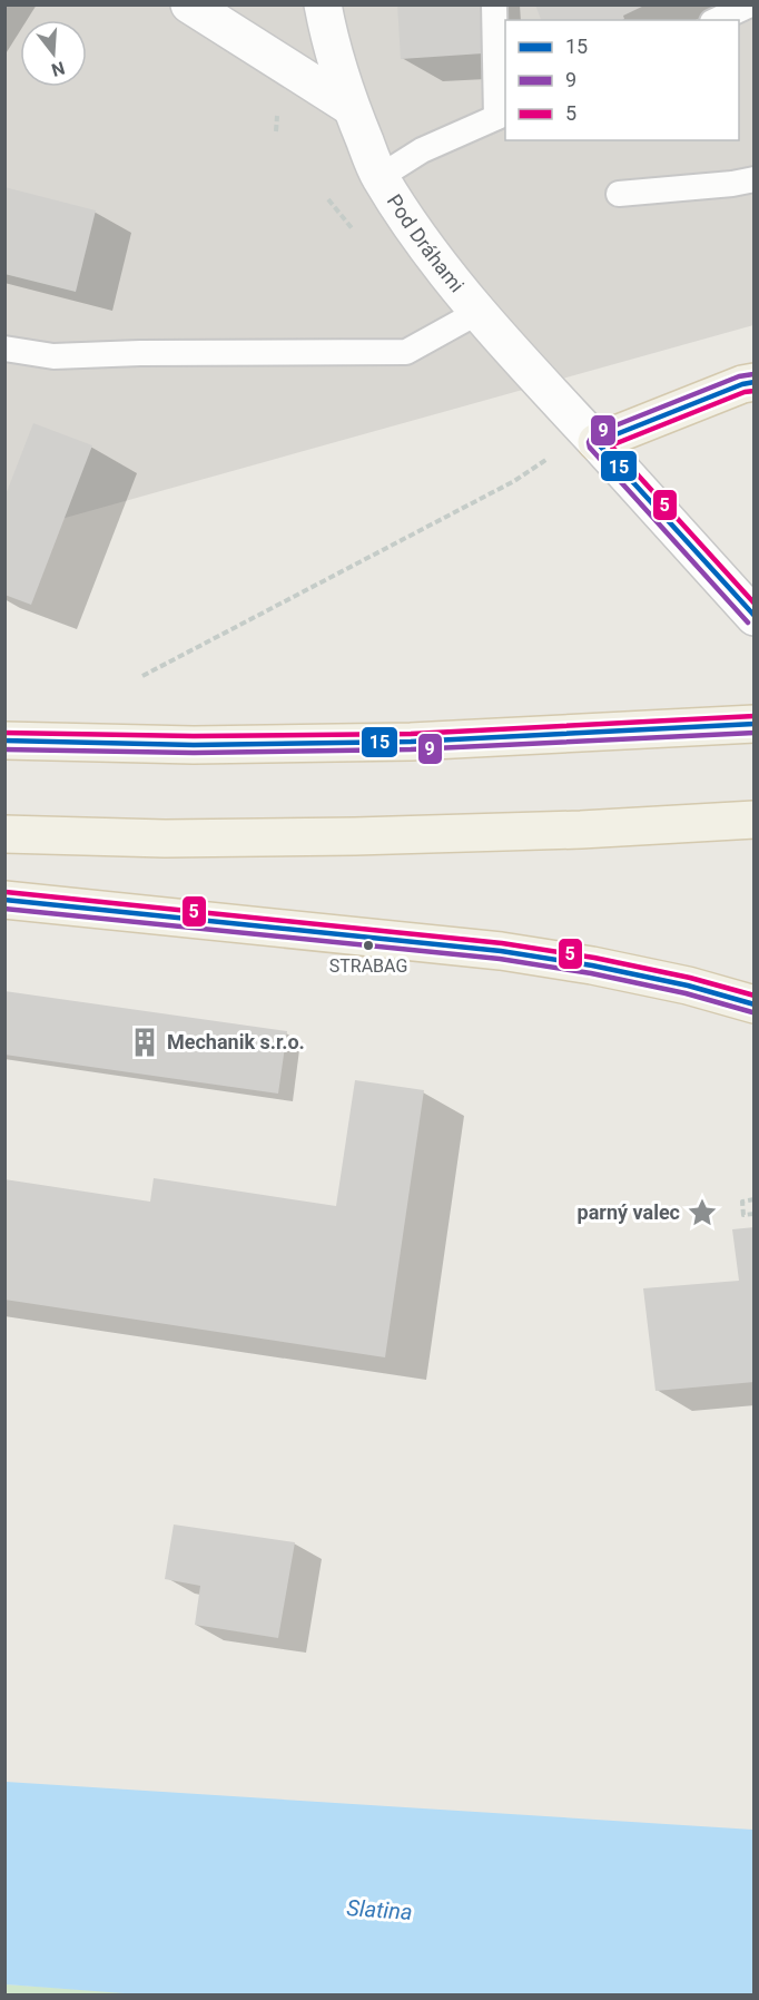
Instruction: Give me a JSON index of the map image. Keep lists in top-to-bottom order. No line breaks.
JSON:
{"streets":{"street":["Pod Dráhami"]},"water":["Slatina"],"places":{"other":["STRABAG"],"building":["Mechanik s.r.o."],"place":["parný valec"]},"lines":["transit line 9","transit line 15","transit line 5"],"legend":["15","9","5"],"north":"bottom"}
